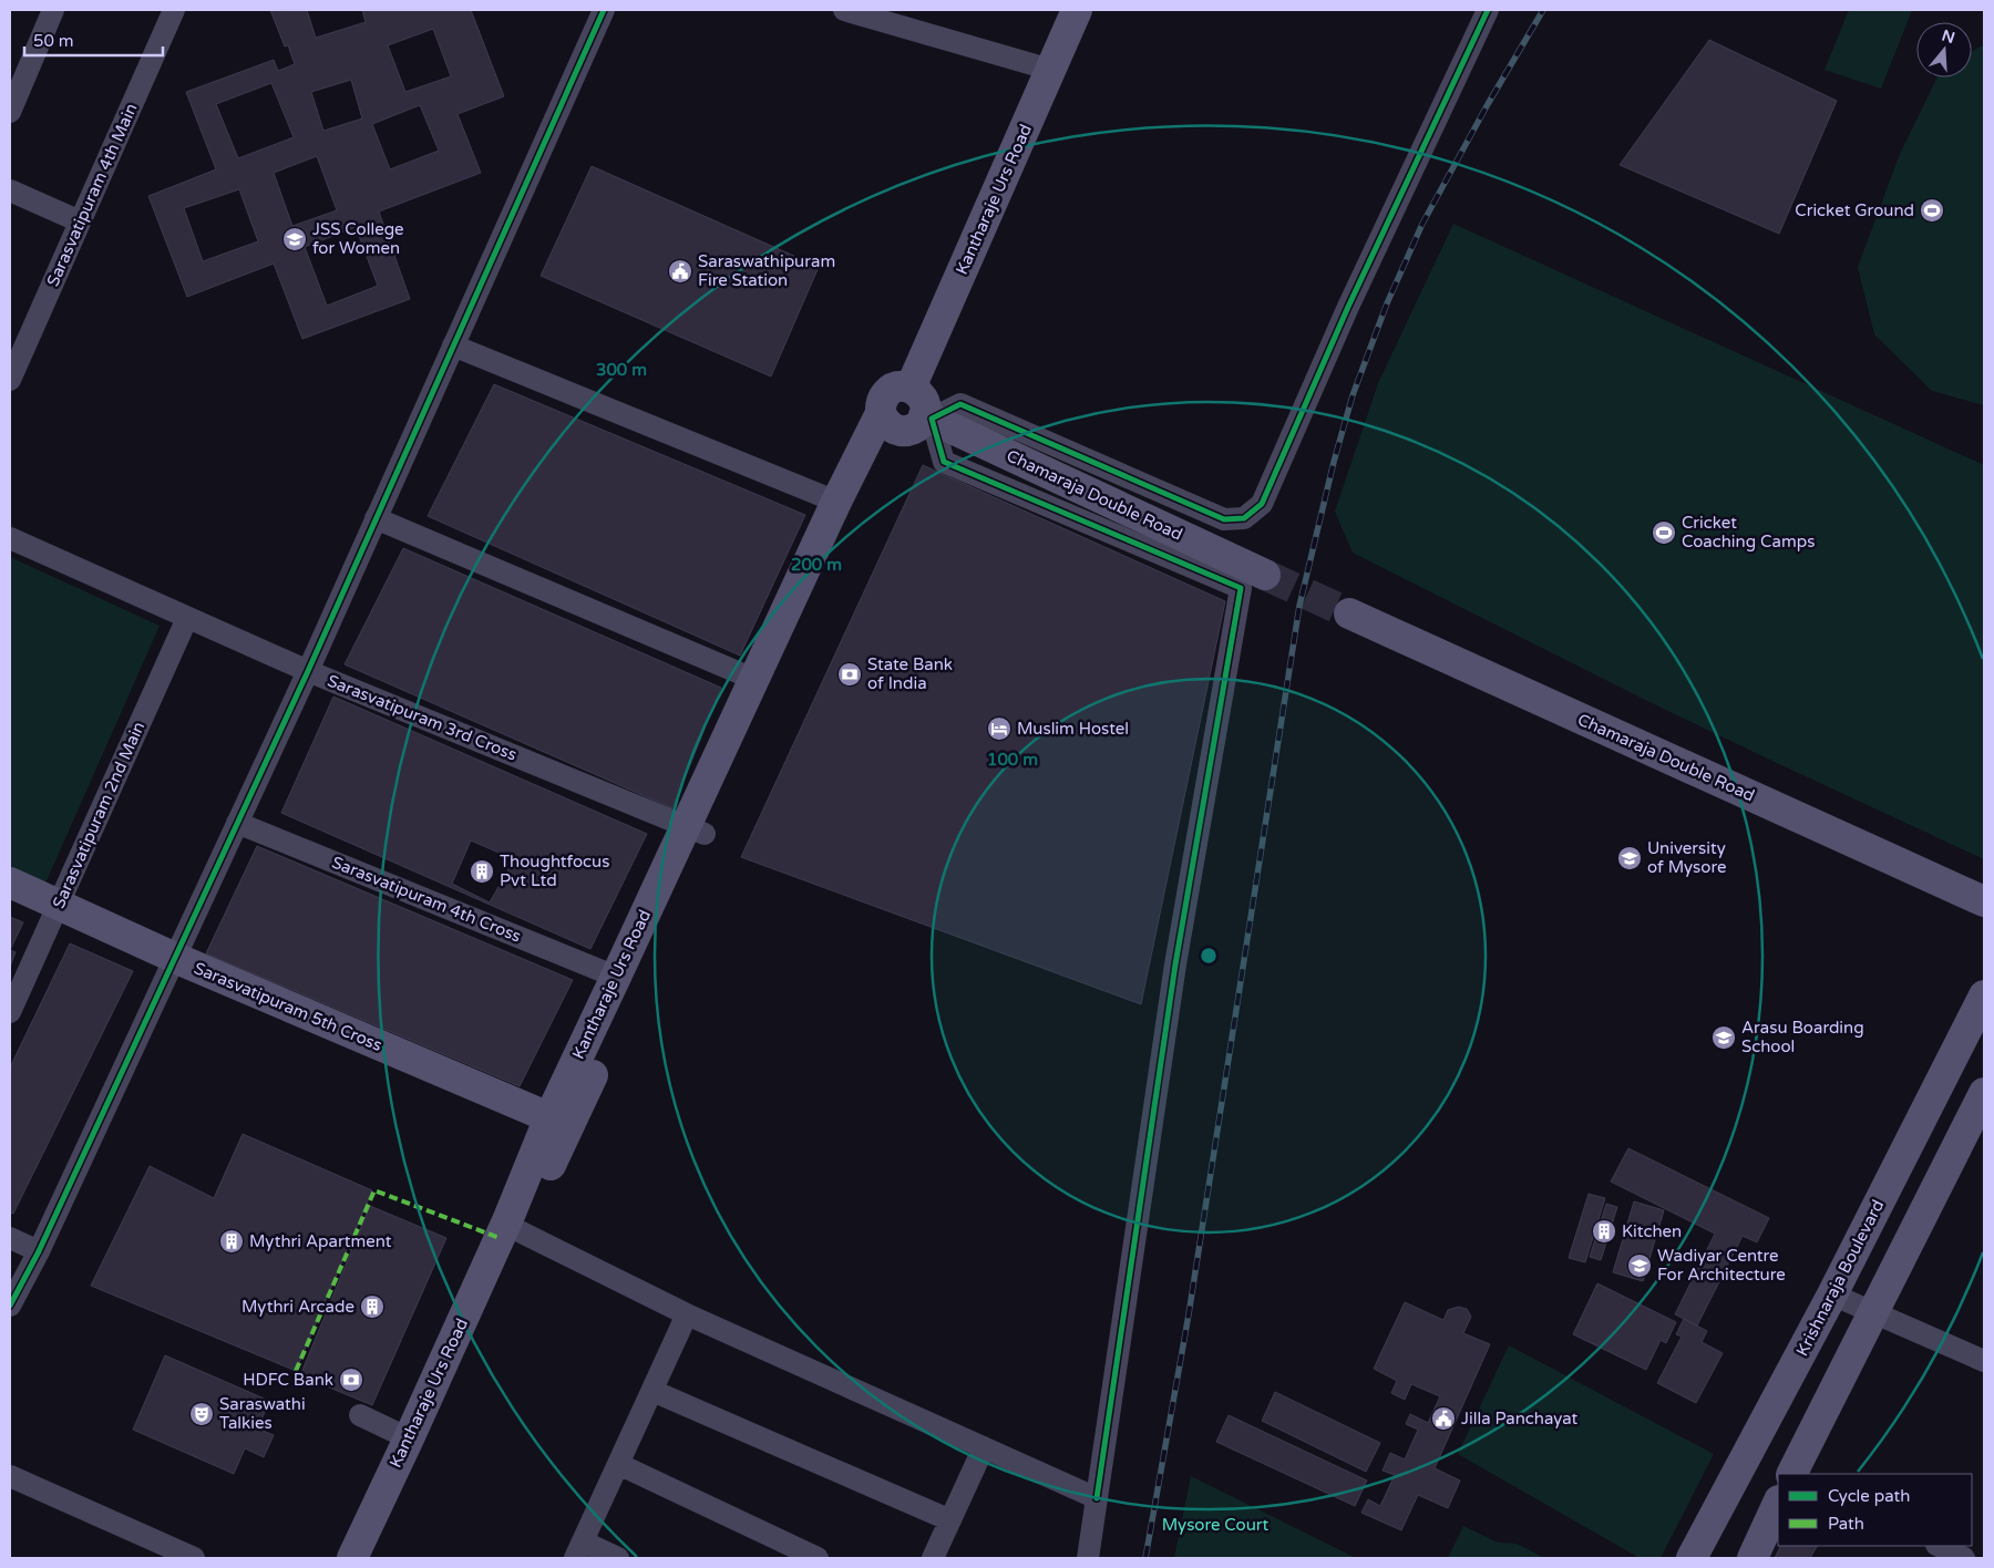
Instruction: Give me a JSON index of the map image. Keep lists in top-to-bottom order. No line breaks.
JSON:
{"streets":{"street":["Sarasvatipuram 4th Main","Kantharaje Urs Road","Chamaraja Double Road","Sarasvatipuram 3rd Cross","Sarasvatipuram 2nd Main","Sarasvatipuram 4th Cross","Sarasvatipuram 5th Cross","Krishnaraja Boulevard"]},"crossings":[["Kantharaje Urs Road","Sarasvatipuram 3rd Cross"],["Kantharaje Urs Road","Sarasvatipuram 4th Cross"],["Kantharaje Urs Road","Sarasvatipuram 5th Cross"],["Sarasvatipuram 3rd Cross","Sarasvatipuram 2nd Main"],["Sarasvatipuram 2nd Main","Sarasvatipuram 5th Cross"]],"parks":["Mysore Court"],"places":{"sports":["Cricket Ground","Cricket Coaching Camps"],"school or university":["JSS College for Women","University of Mysore","Arasu Boarding School","Wadiyar Centre For Architecture"],"public building":["Saraswathipuram Fire Station","Jilla Panchayat"],"bank":["State Bank of India","HDFC Bank"],"hotel":["Muslim Hostel"],"building":["Thoughtfocus Pvt Ltd","Kitchen","Mythri Apartment","Mythri Arcade"],"theatre":["Saraswathi Talkies"]},"legend":["Cycle path","Path"],"scale_bar":"50 m","north":"top","rings":["300 m","200 m","100 m"]}
